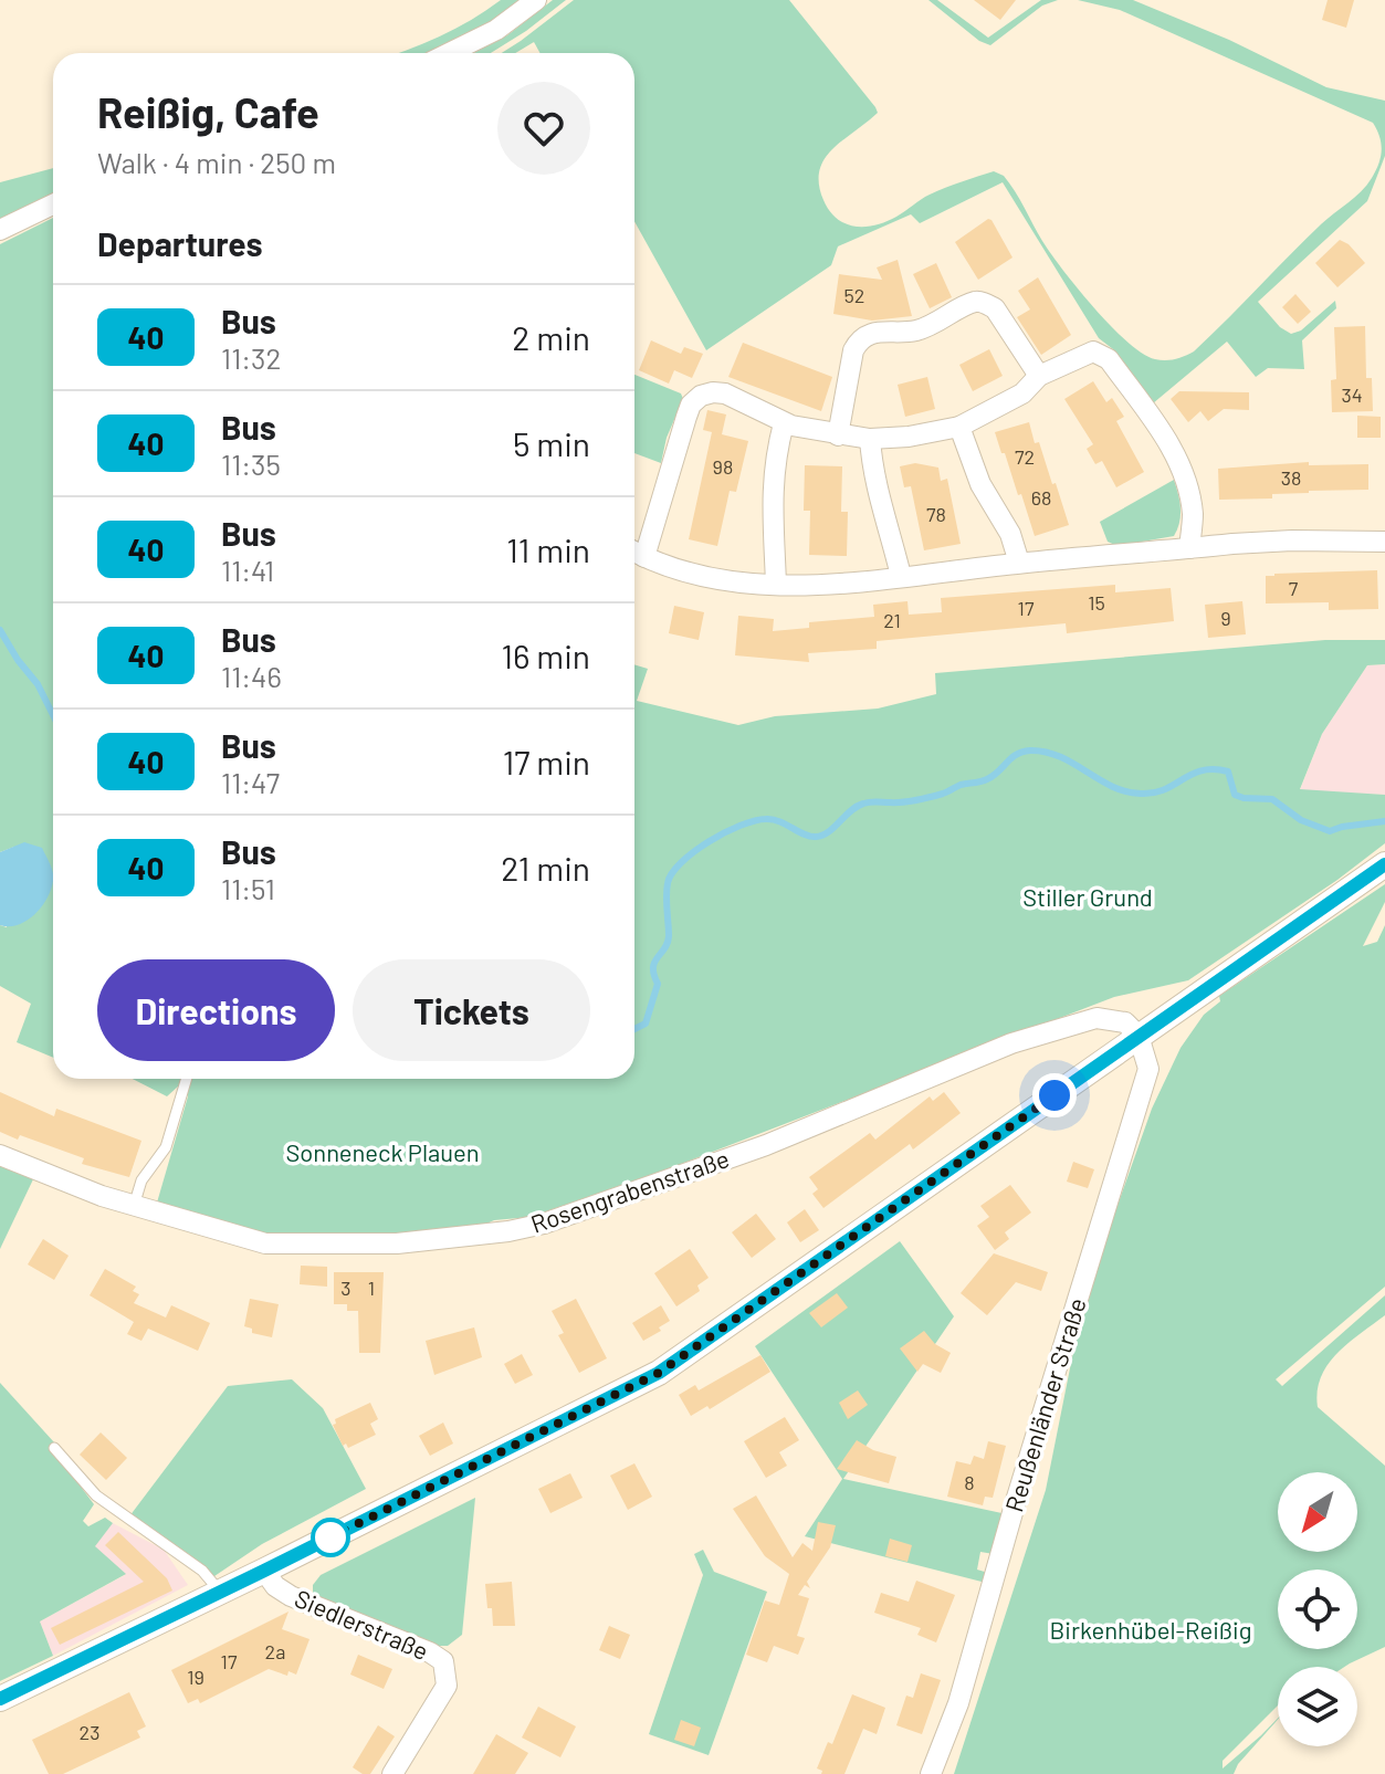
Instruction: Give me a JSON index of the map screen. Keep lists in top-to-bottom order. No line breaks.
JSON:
{"streets":{"street":["Rosengrabenstraße","Reußenländer Straße","Siedlerstraße"]},"crossings":[["Rosengrabenstraße","Reußenländer Straße"]],"parks":["Stiller Grund","Sonneneck Plauen","Birkenhübel-Reißig"],"lines":["bus line 40"],"house_numbers":["52","34","72","98","38","68","78","7","15","17","9","21","3","1","8","2a","17","19","23"],"north":"bottom left","page":{"heading":[["Reißig, Cafe","Walk · 4 min · 250 m"],"Departures"],"list":[{"mark":"40","name":"Bus","note":"11:32","value":"2 min"},{"mark":"40","name":"Bus","note":"11:35","value":"5 min"},{"mark":"40","name":"Bus","note":"11:41","value":"11 min"},{"mark":"40","name":"Bus","note":"11:46","value":"16 min"},{"mark":"40","name":"Bus","note":"11:47","value":"17 min"},{"mark":"40","name":"Bus","note":"11:51","value":"21 min"}],"buttons":["Directions","Tickets"]}}
